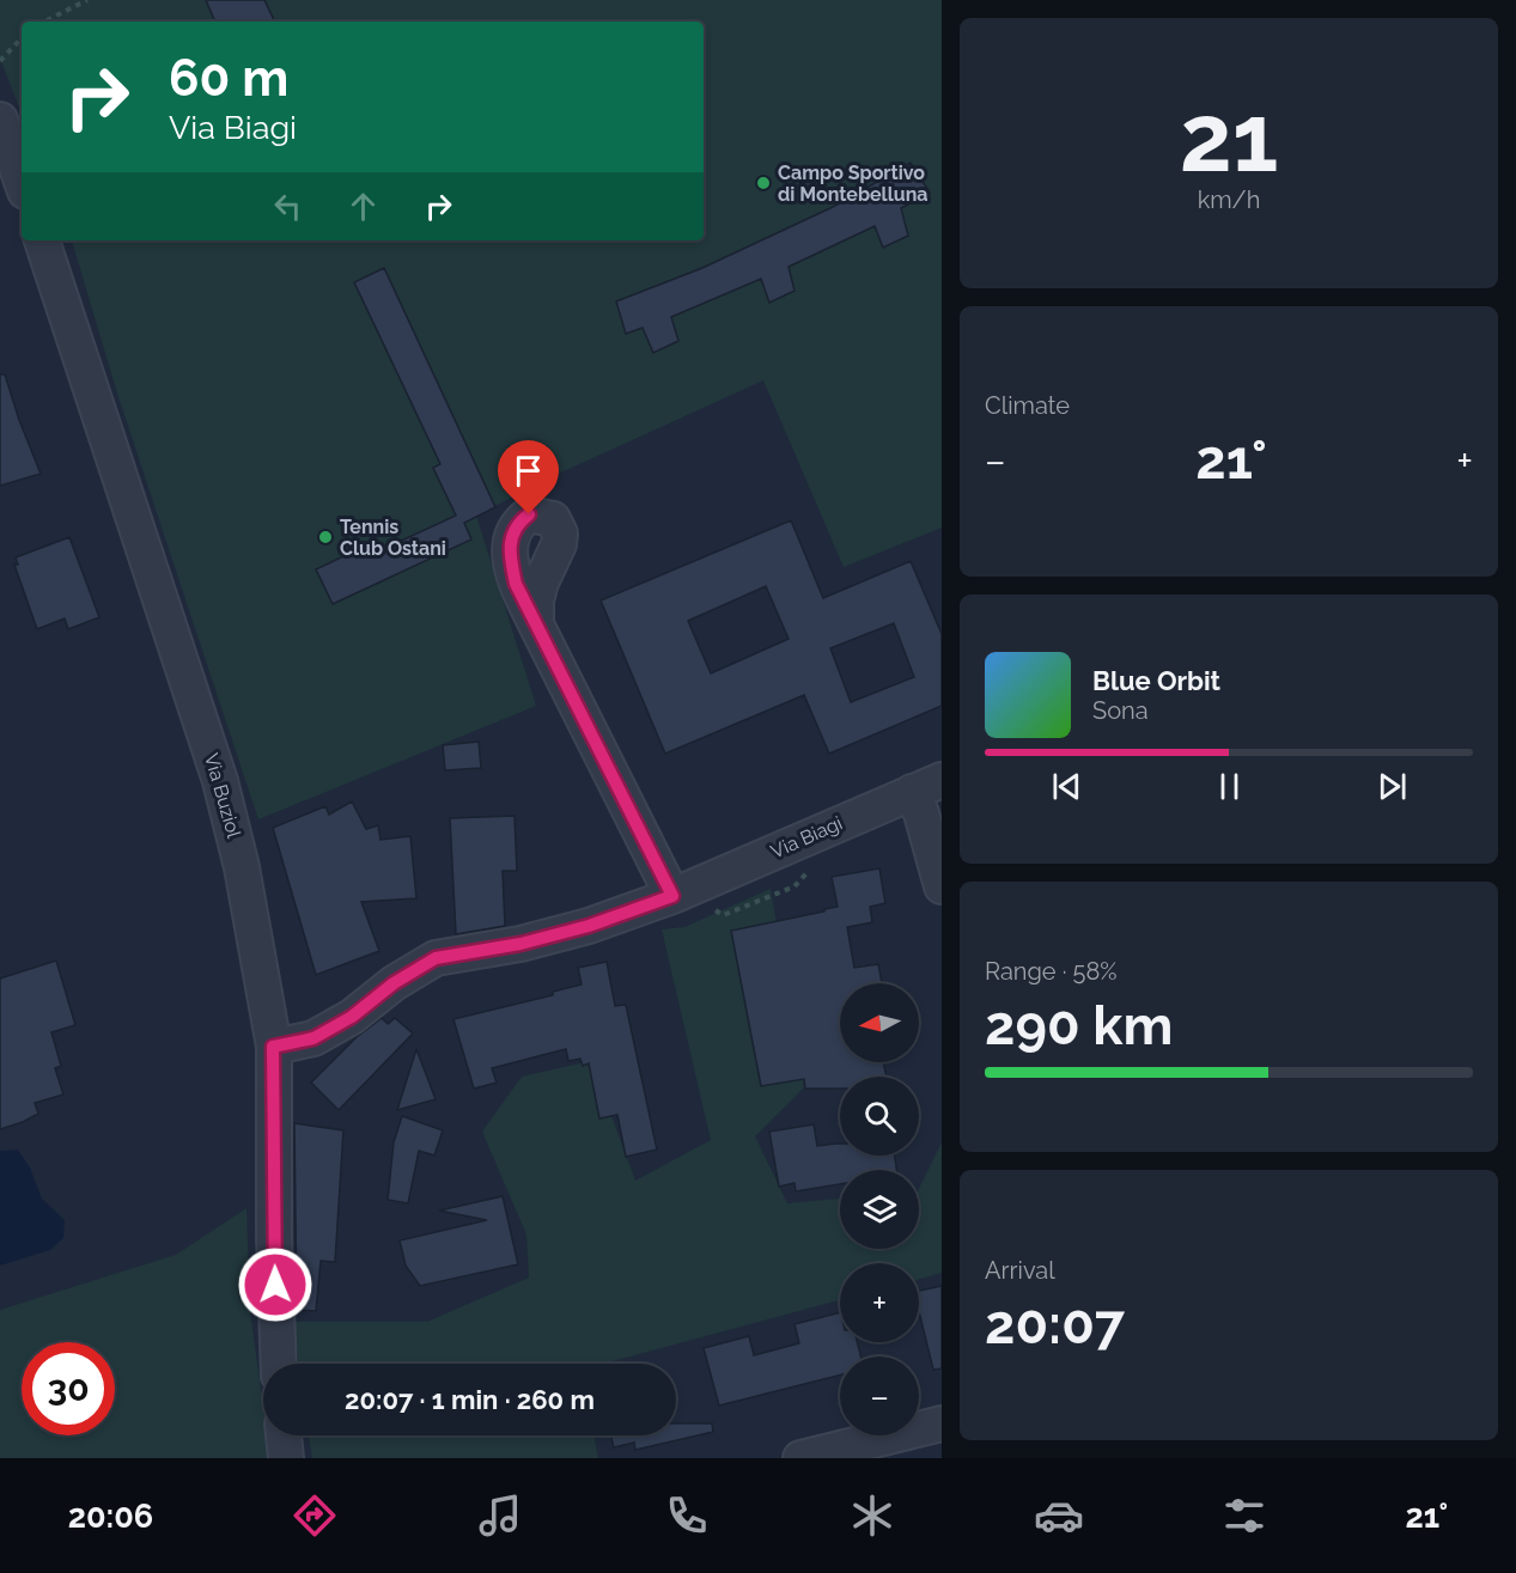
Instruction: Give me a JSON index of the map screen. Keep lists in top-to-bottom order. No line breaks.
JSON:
{"streets":{"street":["Via Buziol","Via Biagi"]},"crossings":[["Via Buziol","Via Biagi"]],"places":["Campo Sportivo di Montebelluna","Tennis Club Ostani"],"north":"left","page":{"tile":[["21","km/h"],"Climate",["Range · 58%","290 km"],["Arrival","20:07"]],"turn":["60 m","Via Biagi"],"heat":["−","21°","+"],"song":["Blue Orbit","Sona"],"map_buttons":["+","−"],"limit":"30","trip":"20:07 · 1 min · 260 m","tabs":["20:06","21°"]}}
